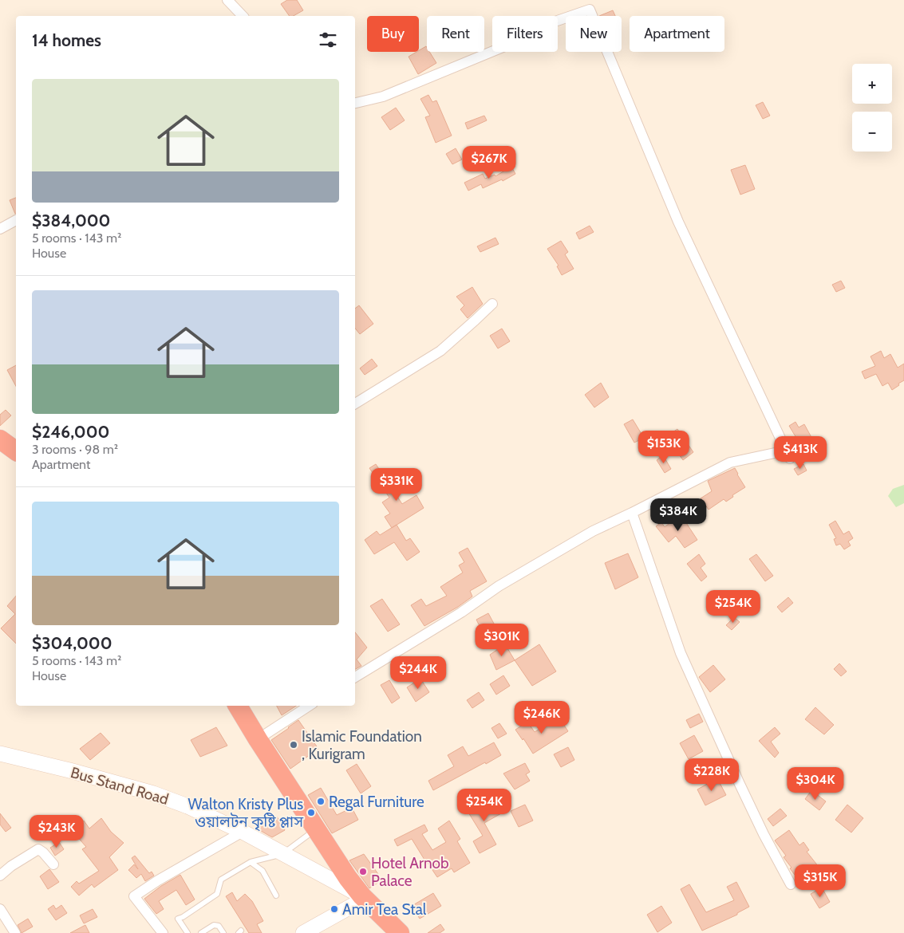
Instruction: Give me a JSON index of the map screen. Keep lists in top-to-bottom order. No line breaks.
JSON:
{"streets":{"street":["Bus Stand Road"]},"places":["Islamic Foundation , Kurigram","Regal Furniture","Walton Kristy Plus ওয়ালটন কৃষ্টি প্লাস","Hotel Arnob Palace","Amir Tea Stal"],"page":{"chip":["Buy","Rent","Filters","New","Apartment"],"heading":"14 homes","map_buttons":["+","−"],"list":[{"name":"$384,000","note":"5 rooms · 143 m² · House"},{"name":"$246,000","note":"3 rooms · 98 m² · Apartment"},{"name":"$304,000","note":"5 rooms · 143 m² · House"}],"price":["$267K","$153K","$413K","$331K","$384K","$254K","$301K","$244K","$246K","$228K","$304K","$254K","$243K","$315K"]}}
